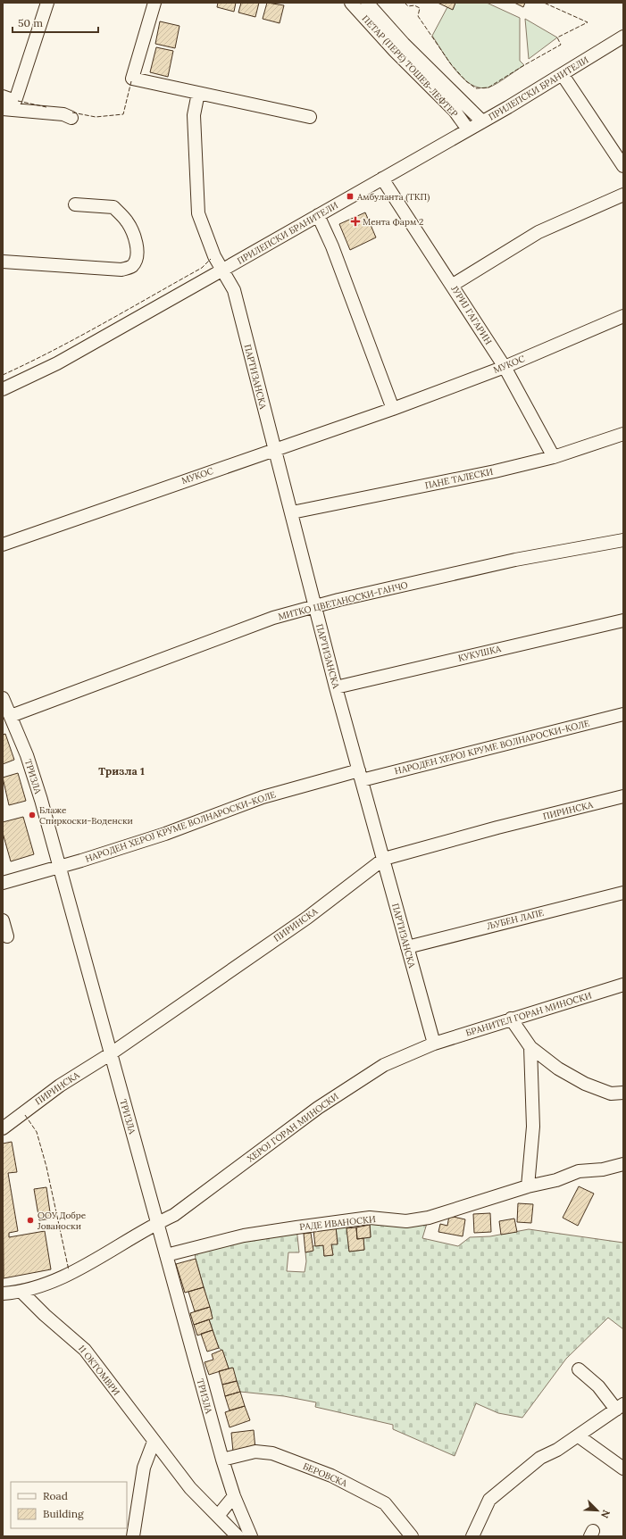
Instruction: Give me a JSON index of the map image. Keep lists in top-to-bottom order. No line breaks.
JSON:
{"streets":{"street":["ПЕТАР (ПЕРЕ) ТОШЕВ-ЛЕФТЕР","ПРИЛЕПСКИ БРАНИТЕЛИ","ЈУРИЈ ГАГАРИН","МУКОС","ПАРТИЗАНСКА","ПАНЕ ТАЛЕСКИ","МИТКО ЦВЕТАНОСКИ-ГАНЧО","КУКУШКА","НАРОДЕН ХЕРОЈ КРУМЕ ВОЛНАРОСКИ-КОЛЕ","ТРИЗЛА","ПИРИНСКА","ЉУБЕН ЛАПЕ","БРАНИТЕЛ ГОРАН МИНОСКИ","ХЕРОЈ ГОРАН МИНОСКИ","РАДЕ ИВАНОСКИ","11 ОКТОМВРИ","БЕРОВСКА"]},"crossings":[["ПЕТАР (ПЕРЕ) ТОШЕВ-ЛЕФТЕР","ПРИЛЕПСКИ БРАНИТЕЛИ"],["ПРИЛЕПСКИ БРАНИТЕЛИ","ЈУРИЈ ГАГАРИН"],["ПРИЛЕПСКИ БРАНИТЕЛИ","ПАРТИЗАНСКА"],["ЈУРИЈ ГАГАРИН","МУКОС"],["ЈУРИЈ ГАГАРИН","ПАНЕ ТАЛЕСКИ"],["МУКОС","ПАРТИЗАНСКА"],["ПАРТИЗАНСКА","ПАНЕ ТАЛЕСКИ"],["ПАРТИЗАНСКА","МИТКО ЦВЕТАНОСКИ-ГАНЧО"],["ПАРТИЗАНСКА","КУКУШКА"],["ПАРТИЗАНСКА","НАРОДЕН ХЕРОЈ КРУМЕ ВОЛНАРОСКИ-КОЛЕ"],["ПАРТИЗАНСКА","ПИРИНСКА"],["ПАРТИЗАНСКА","ЉУБЕН ЛАПЕ"],["ПАРТИЗАНСКА","БРАНИТЕЛ ГОРАН МИНОСКИ"],["ПАРТИЗАНСКА","ХЕРОЈ ГОРАН МИНОСКИ"],["МИТКО ЦВЕТАНОСКИ-ГАНЧО","ТРИЗЛА"],["НАРОДЕН ХЕРОЈ КРУМЕ ВОЛНАРОСКИ-КОЛЕ","ТРИЗЛА"],["ТРИЗЛА","ПИРИНСКА"],["ТРИЗЛА","ХЕРОЈ ГОРАН МИНОСКИ"],["ТРИЗЛА","РАДЕ ИВАНОСКИ"],["ТРИЗЛА","БЕРОВСКА"],["БРАНИТЕЛ ГОРАН МИНОСКИ","ХЕРОЈ ГОРАН МИНОСКИ"]],"districts":["Тризла 1"],"places":{"transit":["Амбуланта (ТКП)"],"health":["Мента Фарм 2"],"other":["Блаже Спиркоски-Воденски","ООУ Добре Јованоски"]},"legend":["Road","Building"],"scale_bar":"50 m","north":"bottom right"}
